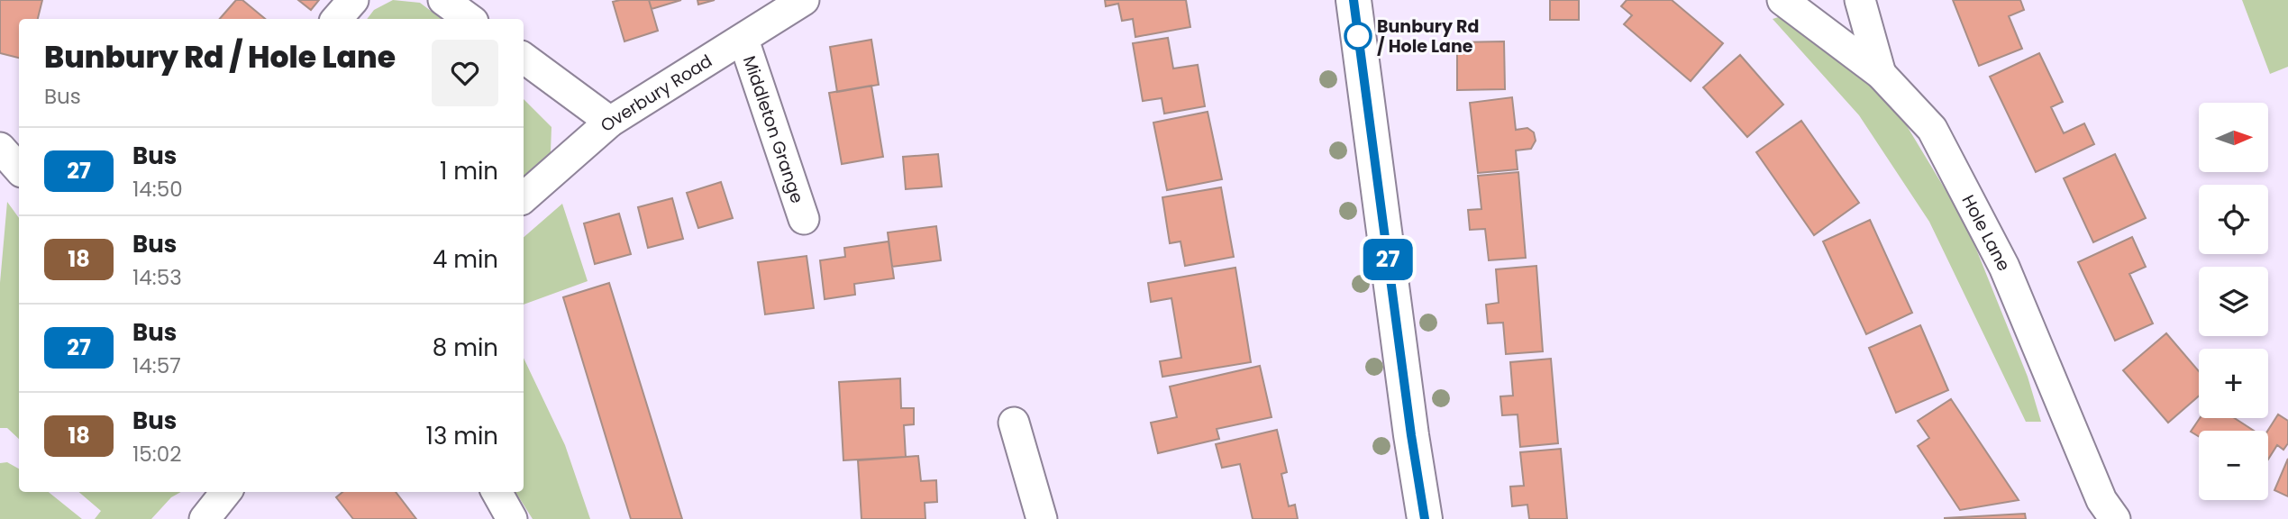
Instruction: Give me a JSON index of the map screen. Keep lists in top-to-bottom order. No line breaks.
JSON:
{"streets":{"street":["Overbury Road","Middleton Grange","Hole Lane"]},"crossings":[["Overbury Road","Middleton Grange"]],"places":["Bunbury Rd / Hole Lane"],"lines":["bus line 27"],"north":"right","page":{"on_map":"27","heading":["Bunbury Rd / Hole Lane","Bus"],"map_buttons":["+","−"],"list":[{"mark":"27","name":"Bus","note":"14:50","value":"1 min"},{"mark":"18","name":"Bus","note":"14:53","value":"4 min"},{"mark":"27","name":"Bus","note":"14:57","value":"8 min"},{"mark":"18","name":"Bus","note":"15:02","value":"13 min"}]}}
